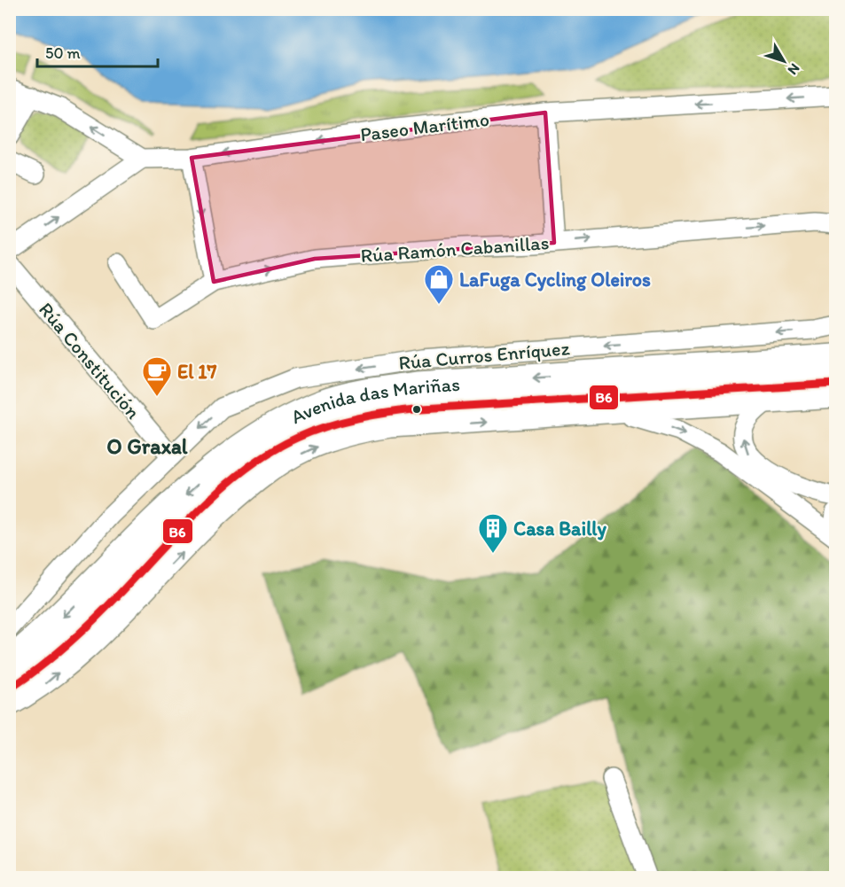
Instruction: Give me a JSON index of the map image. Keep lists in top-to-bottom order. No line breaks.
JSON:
{"streets":{"highway":["Avenida das Mariñas"],"street":["Paseo Marítimo","Rúa Ramón Cabanillas","Rúa Curros Enríquez","Rúa Constitución"]},"crossings":[["Rúa Curros Enríquez","Rúa Constitución"]],"one_way":["Paseo Marítimo","Rúa Ramón Cabanillas"],"districts":["O Graxal"],"places":{"shop":["LaFuga Cycling Oleiros"],"cafe":["El 17"],"building":["Casa Bailly"]},"lines":["transit line B6"],"scale_bar":"50 m","north":"bottom right"}
